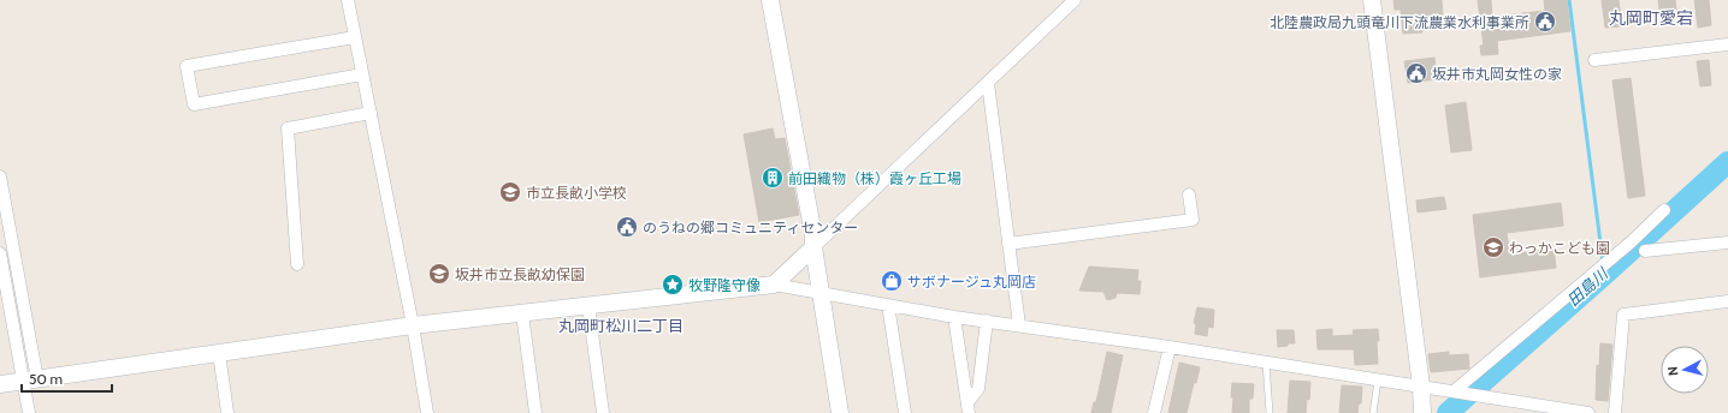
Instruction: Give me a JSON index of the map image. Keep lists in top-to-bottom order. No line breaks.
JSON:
{"districts":["丸岡町愛宕","丸岡町松川二丁目"],"water":["田島川"],"places":{"public building":["北陸農政局九頭竜川下流農業水利事業所","坂井市丸岡女性の家","のうねの郷コミュニティセンター"],"building":["前田織物（株）霞ヶ丘工場"],"school or university":["市立長畝小学校","わっかこども園","坂井市立長畝幼保園"],"shop":["サボナージュ丸岡店"],"place":["牧野隆守像"]},"scale_bar":"50 m","north":"left"}
